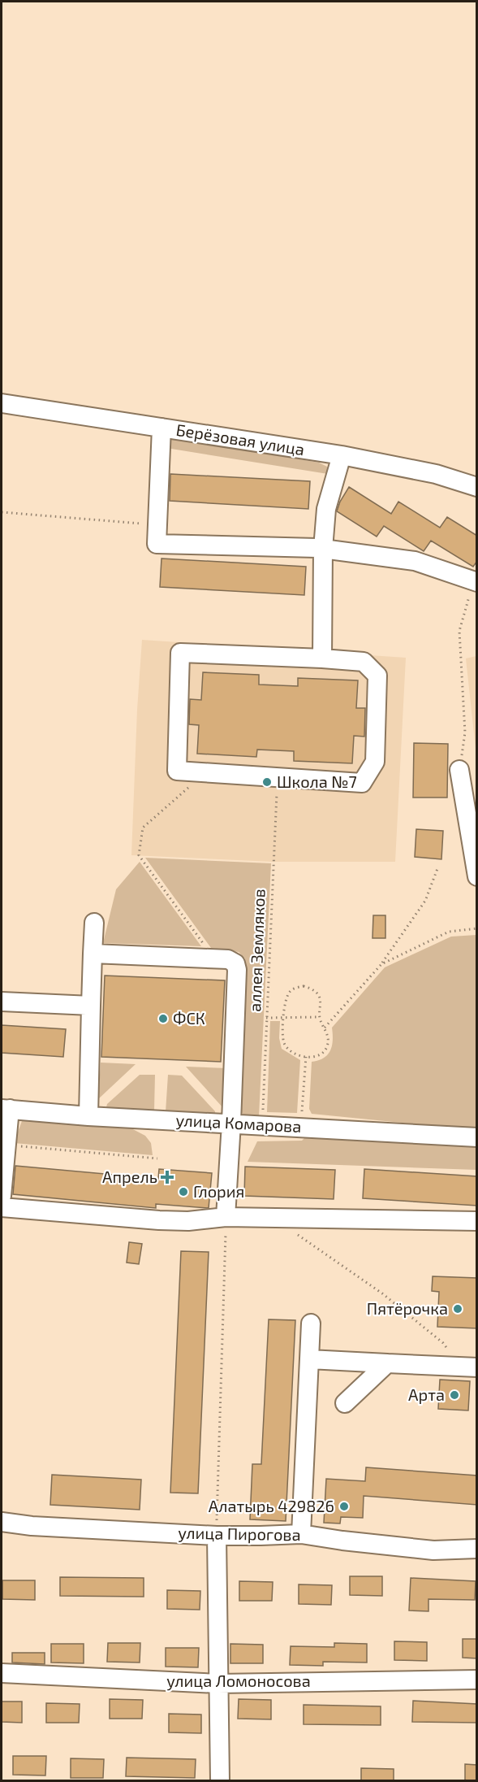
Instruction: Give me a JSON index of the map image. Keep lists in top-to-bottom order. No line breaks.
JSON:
{"streets":{"street":["Берёзовая улица","улица Комарова","улица Пирогова","улица Ломоносова"],"path":["аллея Земляков"]},"crossings":[["аллея Земляков","улица Комарова"]],"places":{"other":["Школа №7","ФСК","Глория","Пятёрочка","Арта","Алатырь 429826"],"health":["Апрель"]}}
